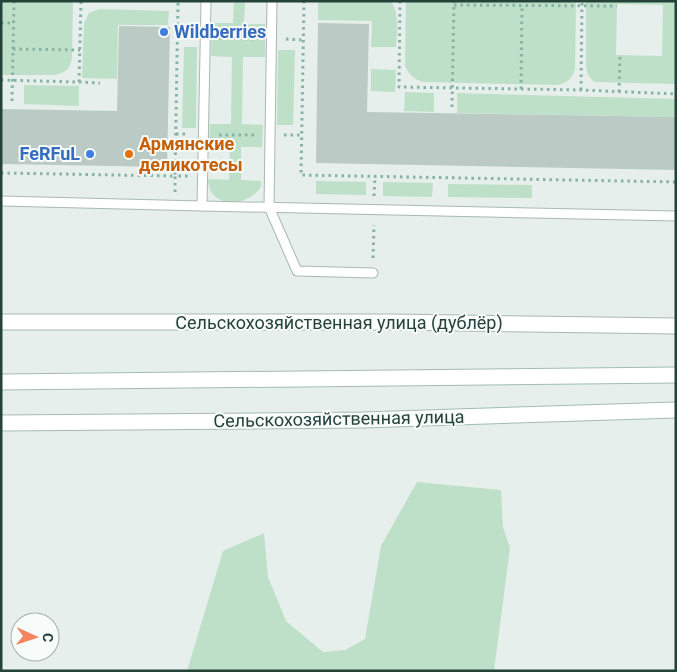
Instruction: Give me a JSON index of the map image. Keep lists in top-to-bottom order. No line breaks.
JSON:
{"streets":{"main road":["Сельскохозяйственная улица (дублёр)","Сельскохозяйственная улица"]},"places":["Wildberries","FeRFuL","Армянские деликотесы"],"north":"right"}
